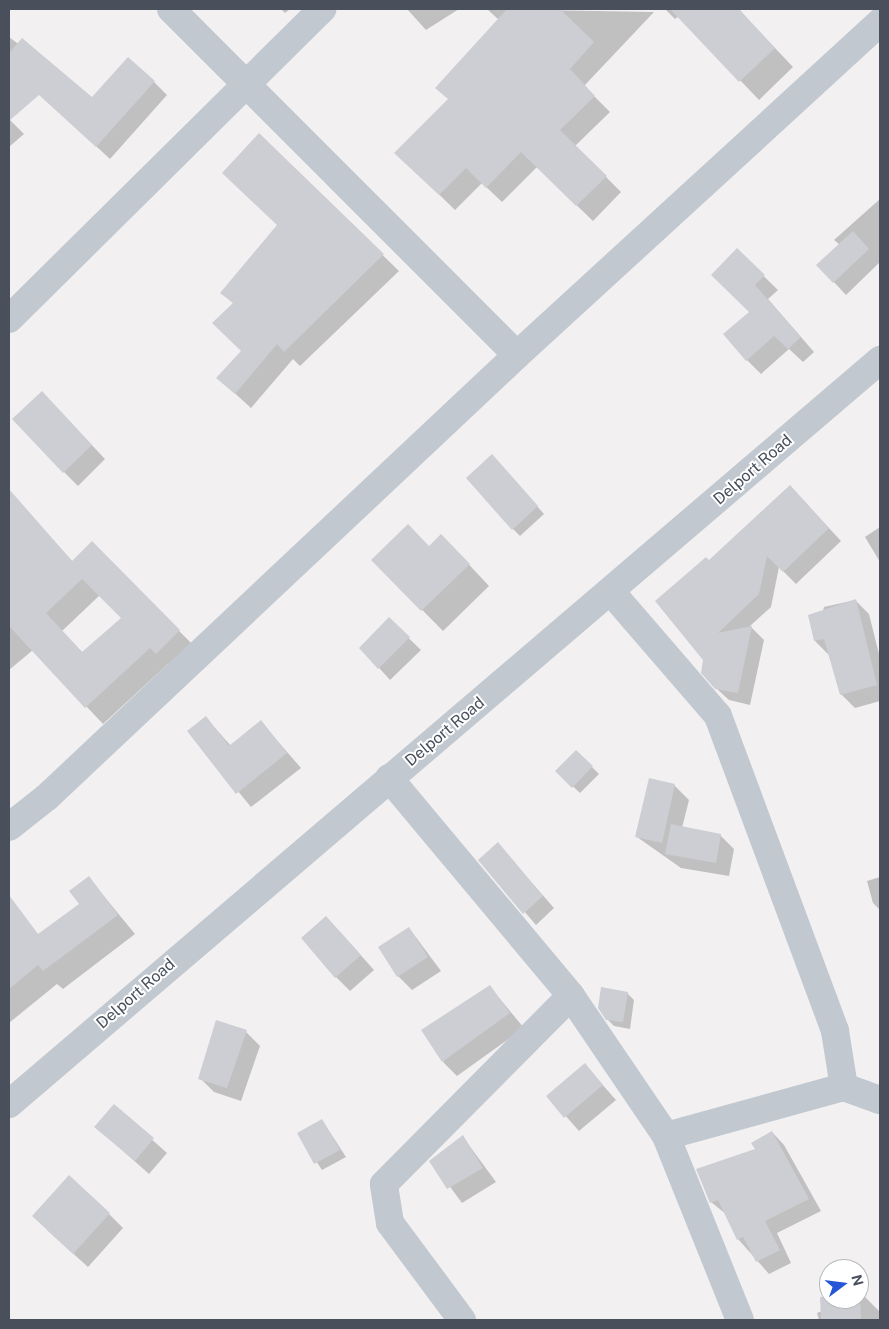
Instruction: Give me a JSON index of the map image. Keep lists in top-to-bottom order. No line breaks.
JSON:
{"streets":{"street":["Delport Road"]},"north":"right"}
